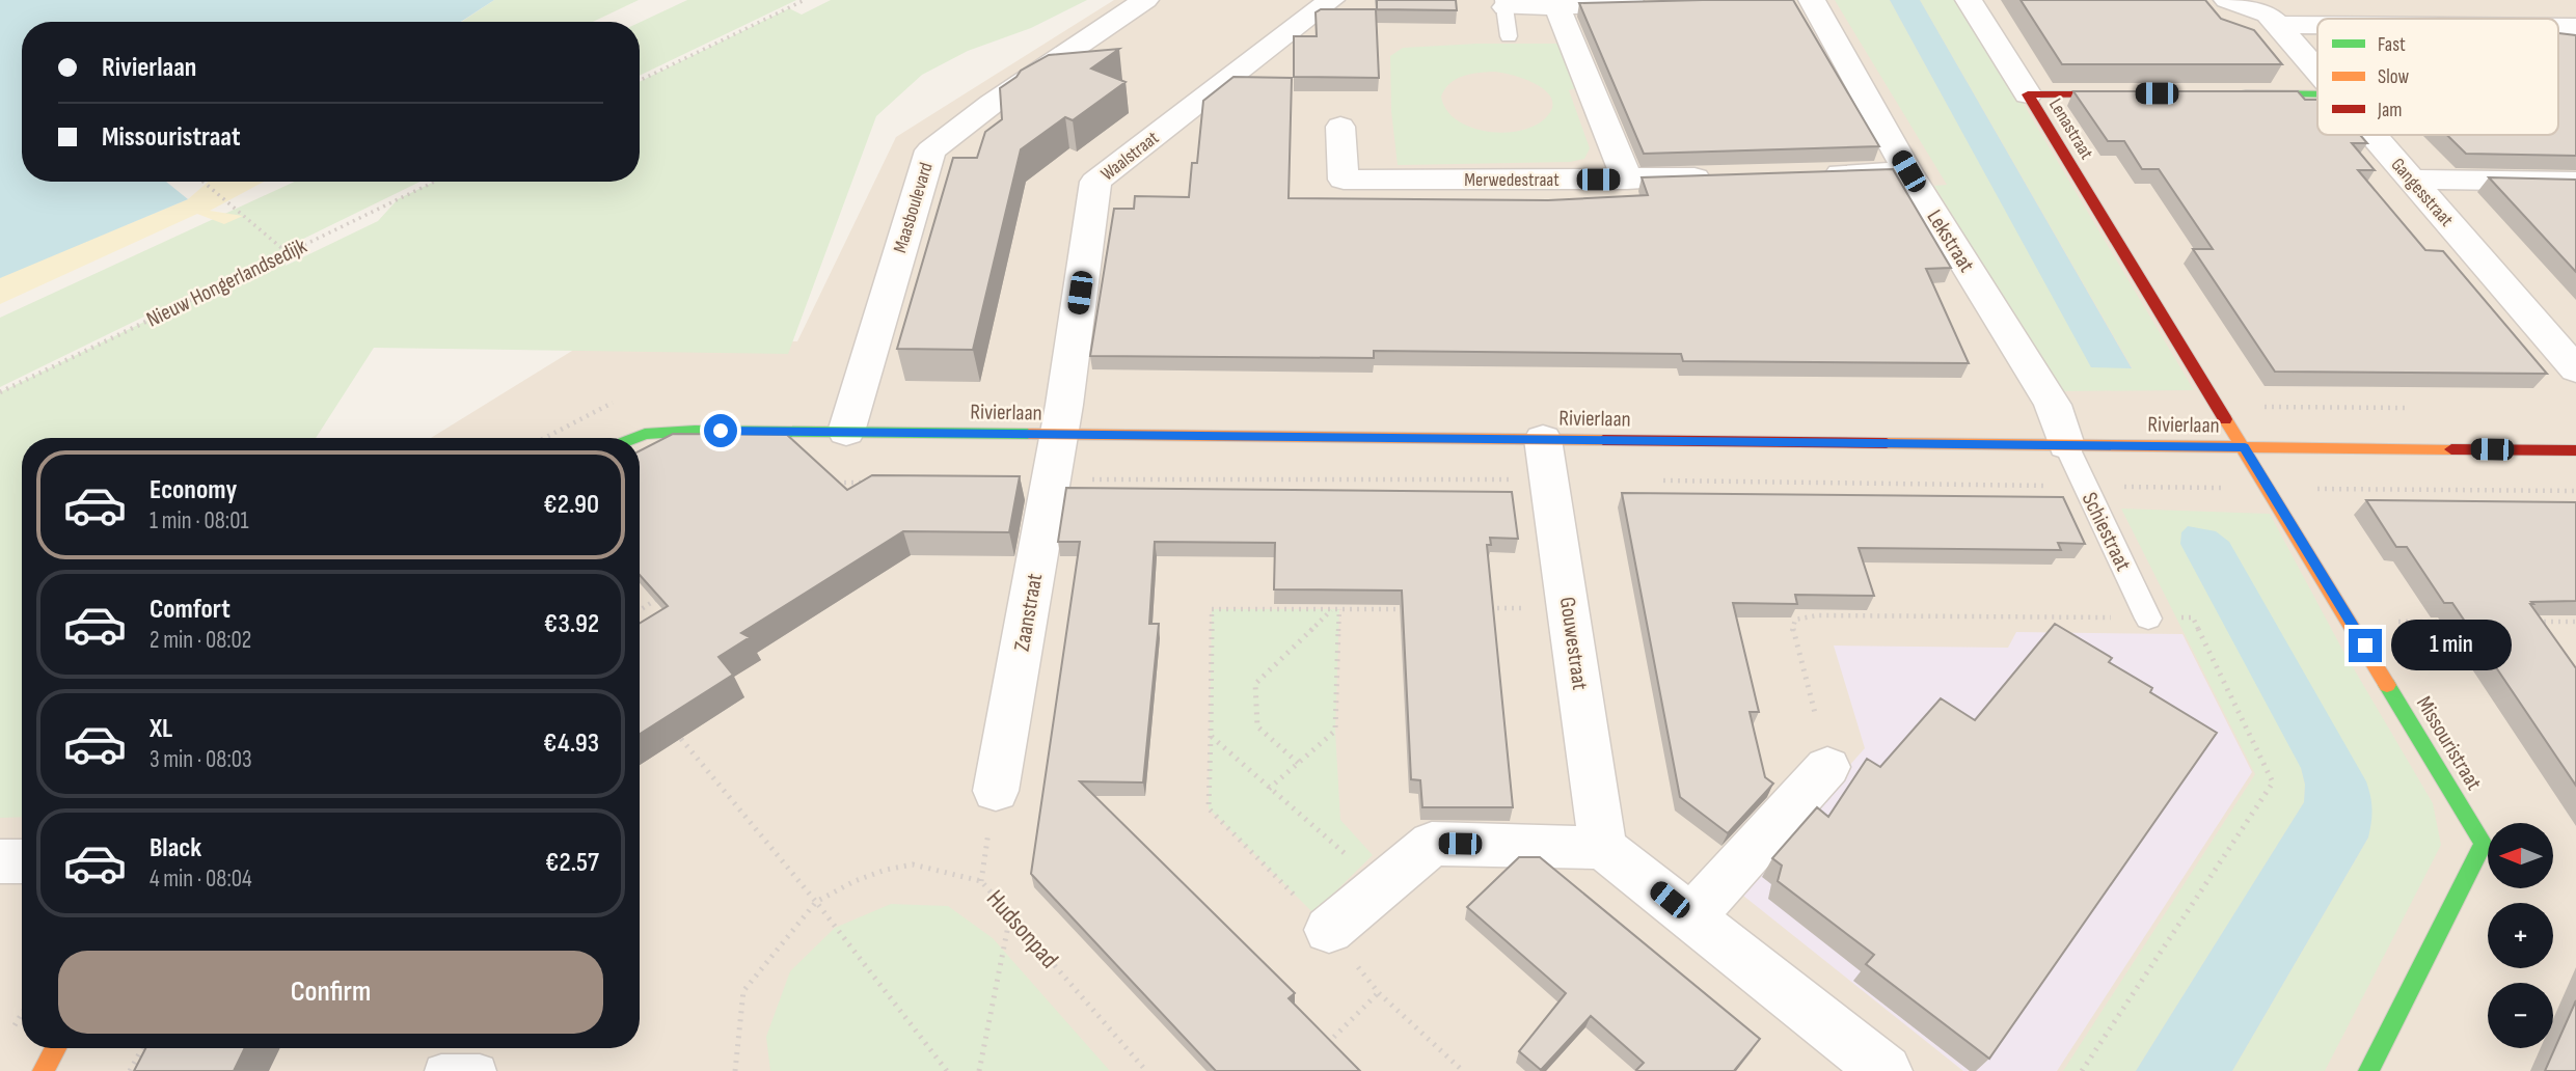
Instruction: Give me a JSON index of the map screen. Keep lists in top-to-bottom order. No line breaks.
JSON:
{"streets":{"street":["Lenastraat","Waalstraat","Merwedestraat","Gangesstraat","Maasboulevard","Lekstraat","Rivierlaan","Zaanstraat","Gouwestraat","Missouristraat"],"lane":["Schiestraat"],"path":["Nieuw Hongerlandsedijk","Hudsonpad"]},"crossings":[["Lenastraat","Rivierlaan"],["Lenastraat","Missouristraat"],["Waalstraat","Rivierlaan"],["Waalstraat","Zaanstraat"],["Maasboulevard","Rivierlaan"],["Lekstraat","Rivierlaan"],["Lekstraat","Schiestraat"],["Rivierlaan","Schiestraat"],["Rivierlaan","Zaanstraat"],["Rivierlaan","Gouwestraat"],["Rivierlaan","Missouristraat"]],"legend":["Fast","Slow","Jam"],"north":"left","page":{"banner":["Rivierlaan","Missouristraat"],"list":[{"name":"Economy","note":"1 min · 08:01","value":"€2.90"},{"name":"Comfort","note":"2 min · 08:02","value":"€3.92"},{"name":"XL","note":"3 min · 08:03","value":"€4.93"},{"name":"Black","note":"4 min · 08:04","value":"€2.57"}],"bubble":"1 min","map_buttons":["+","−"],"buttons":"Confirm"}}
